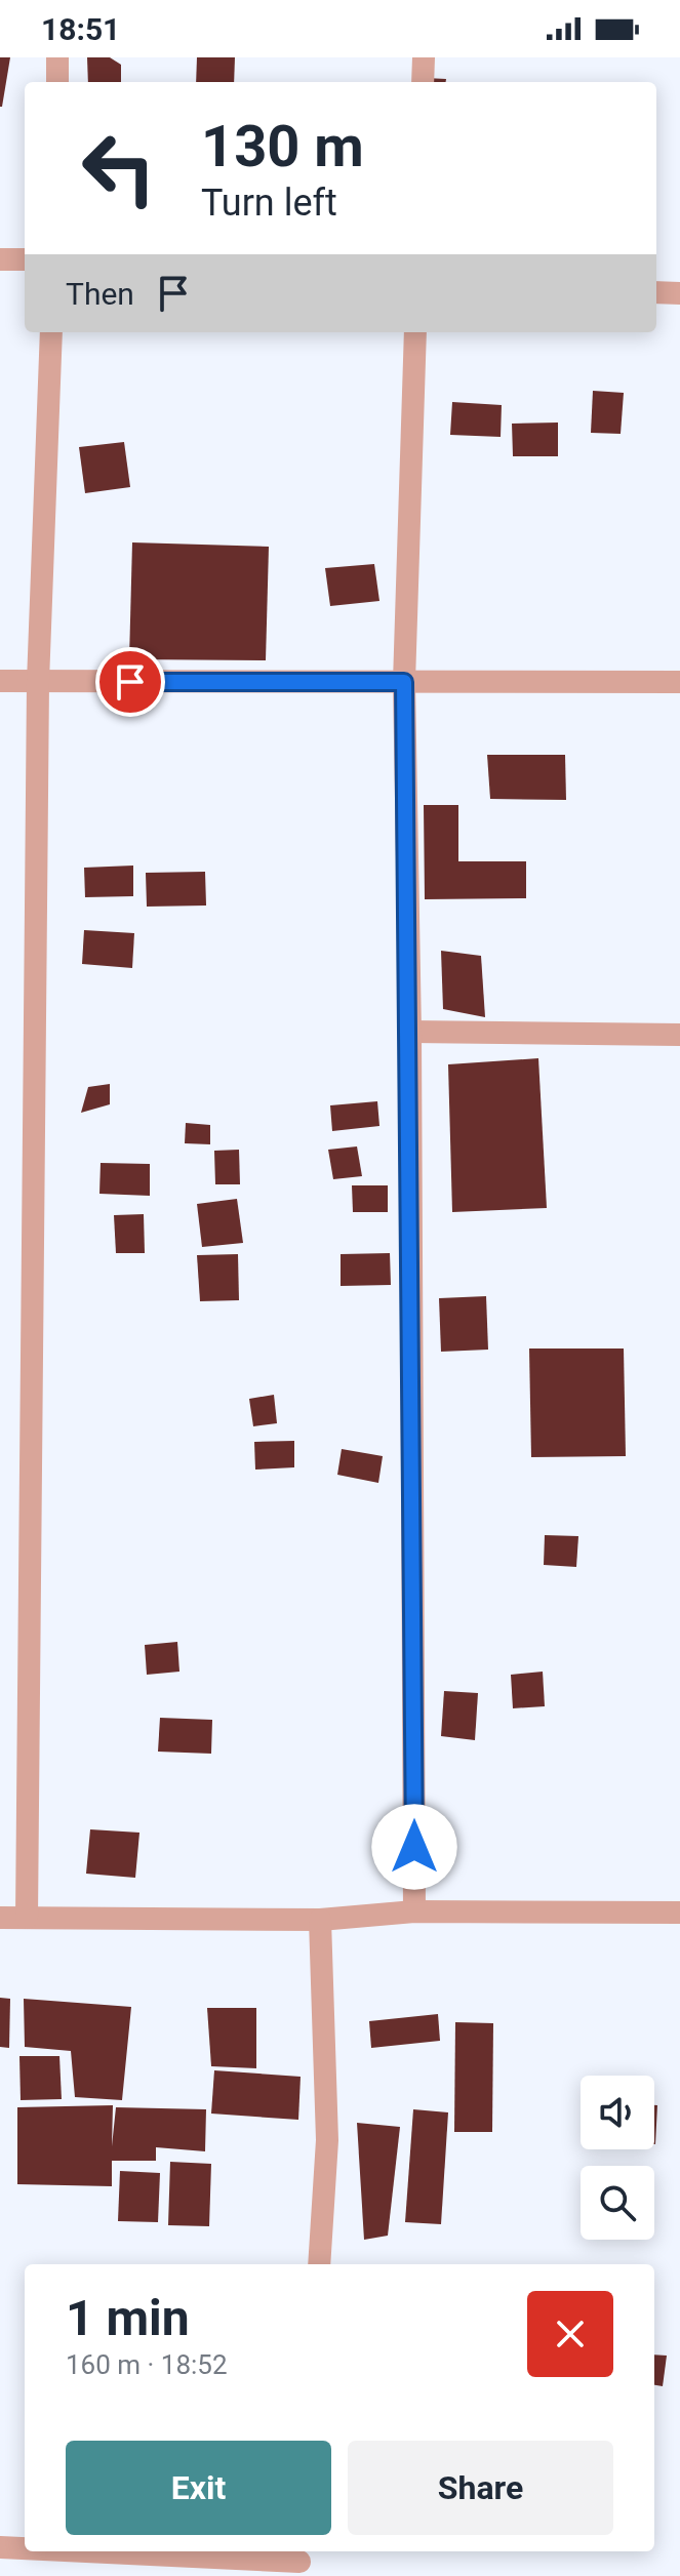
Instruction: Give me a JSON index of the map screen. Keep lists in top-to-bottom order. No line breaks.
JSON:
{"page":{"status":"18:51","turn":["130 m","Turn left"],"then":"Then","heading":["1 min","160 m · 18:52"],"buttons":["Exit","Share"]}}
